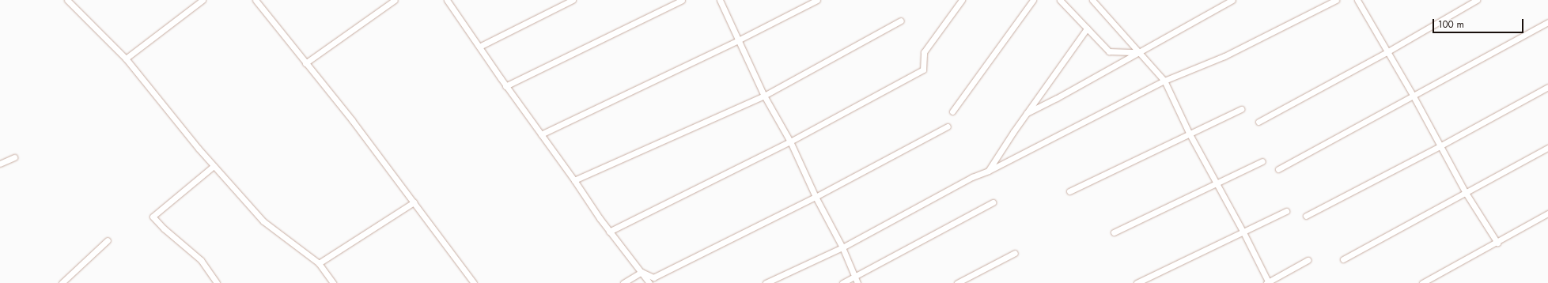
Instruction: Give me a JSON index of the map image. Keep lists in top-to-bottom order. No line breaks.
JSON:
{"scale_bar":"100 m"}
